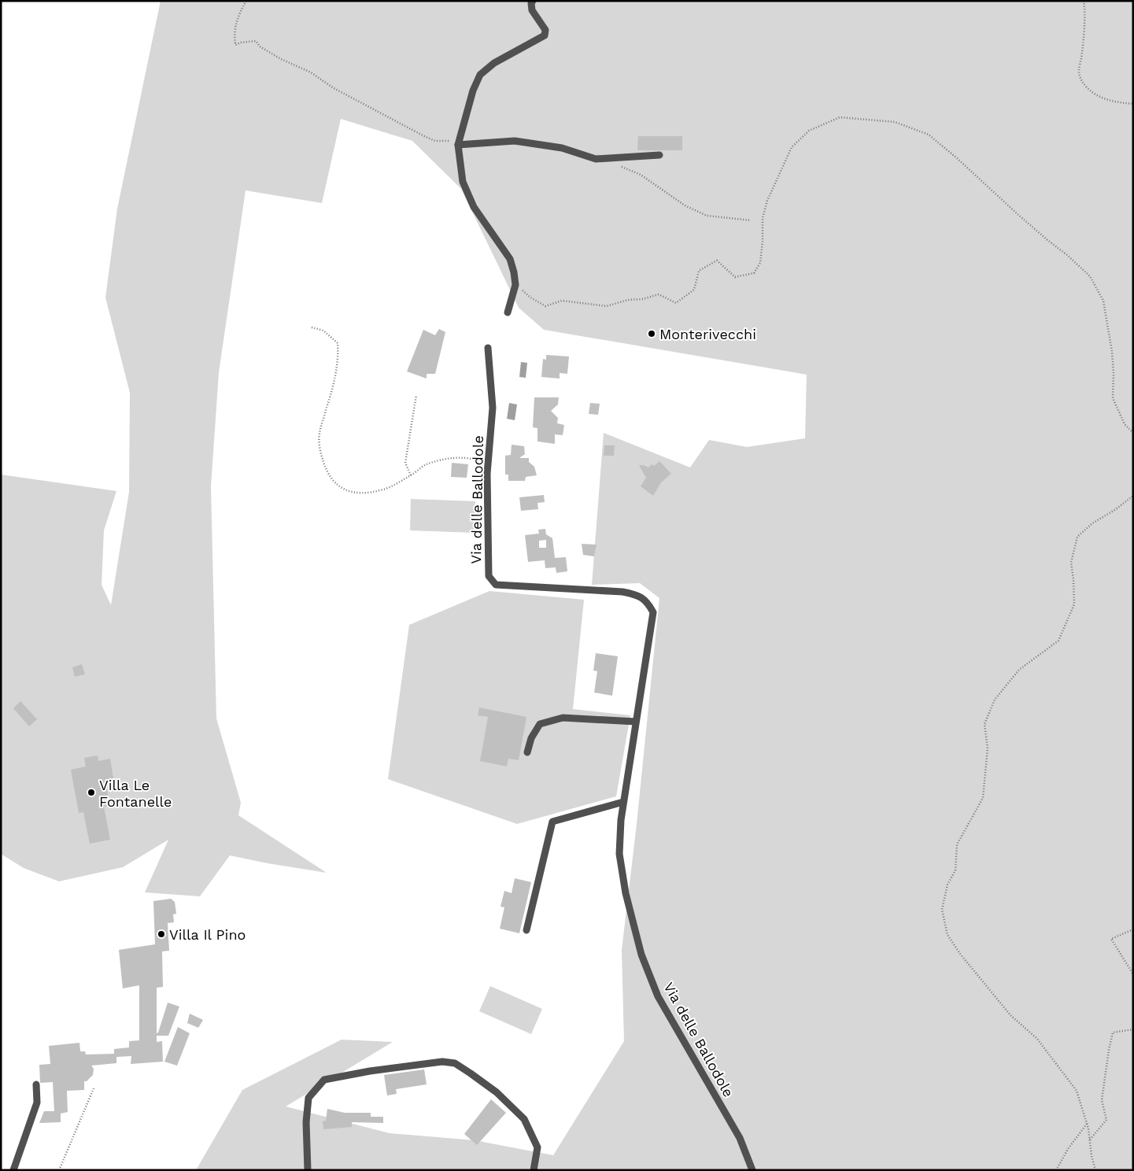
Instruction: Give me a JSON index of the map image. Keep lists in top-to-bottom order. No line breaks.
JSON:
{"streets":{"lane":["Via delle Ballodole"]},"places":["Monterivecchi","Villa Le Fontanelle","Villa Il Pino"]}
